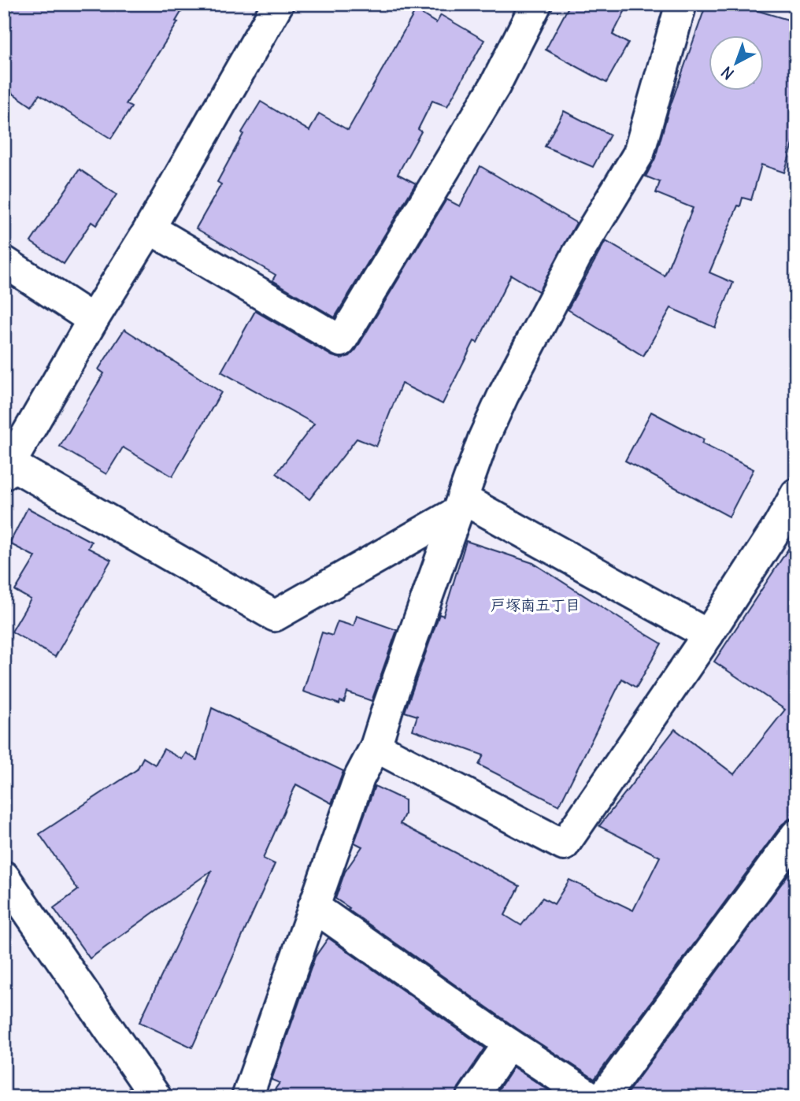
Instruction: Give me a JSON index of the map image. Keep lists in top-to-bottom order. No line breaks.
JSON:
{"districts":["戸塚南五丁目"],"north":"bottom left"}
